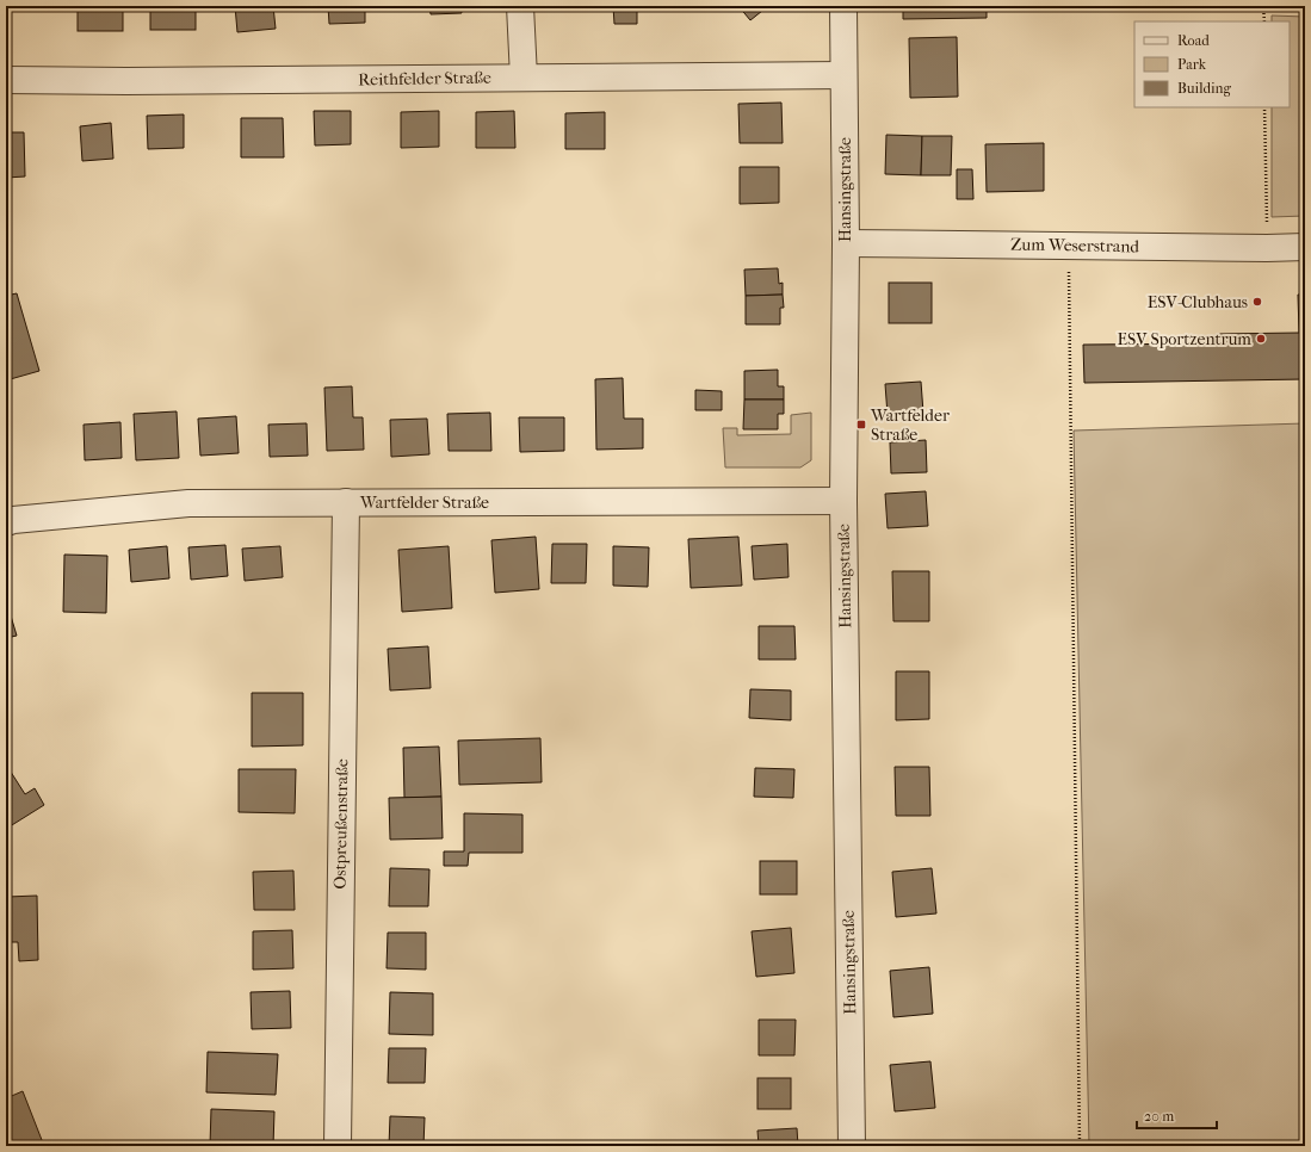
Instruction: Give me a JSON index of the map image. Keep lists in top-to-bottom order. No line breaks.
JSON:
{"streets":{"street":["Reithfelder Straße","Hansingstraße","Zum Weserstrand","Wartfelder Straße","Ostpreußenstraße"]},"crossings":[["Reithfelder Straße","Hansingstraße"],["Hansingstraße","Zum Weserstrand"],["Hansingstraße","Wartfelder Straße"],["Wartfelder Straße","Ostpreußenstraße"]],"places":{"other":["ESV-Clubhaus","ESV Sportzentrum"],"transit":["Wartfelder Straße"]},"legend":["Road","Park","Building"],"scale_bar":"20 m"}
